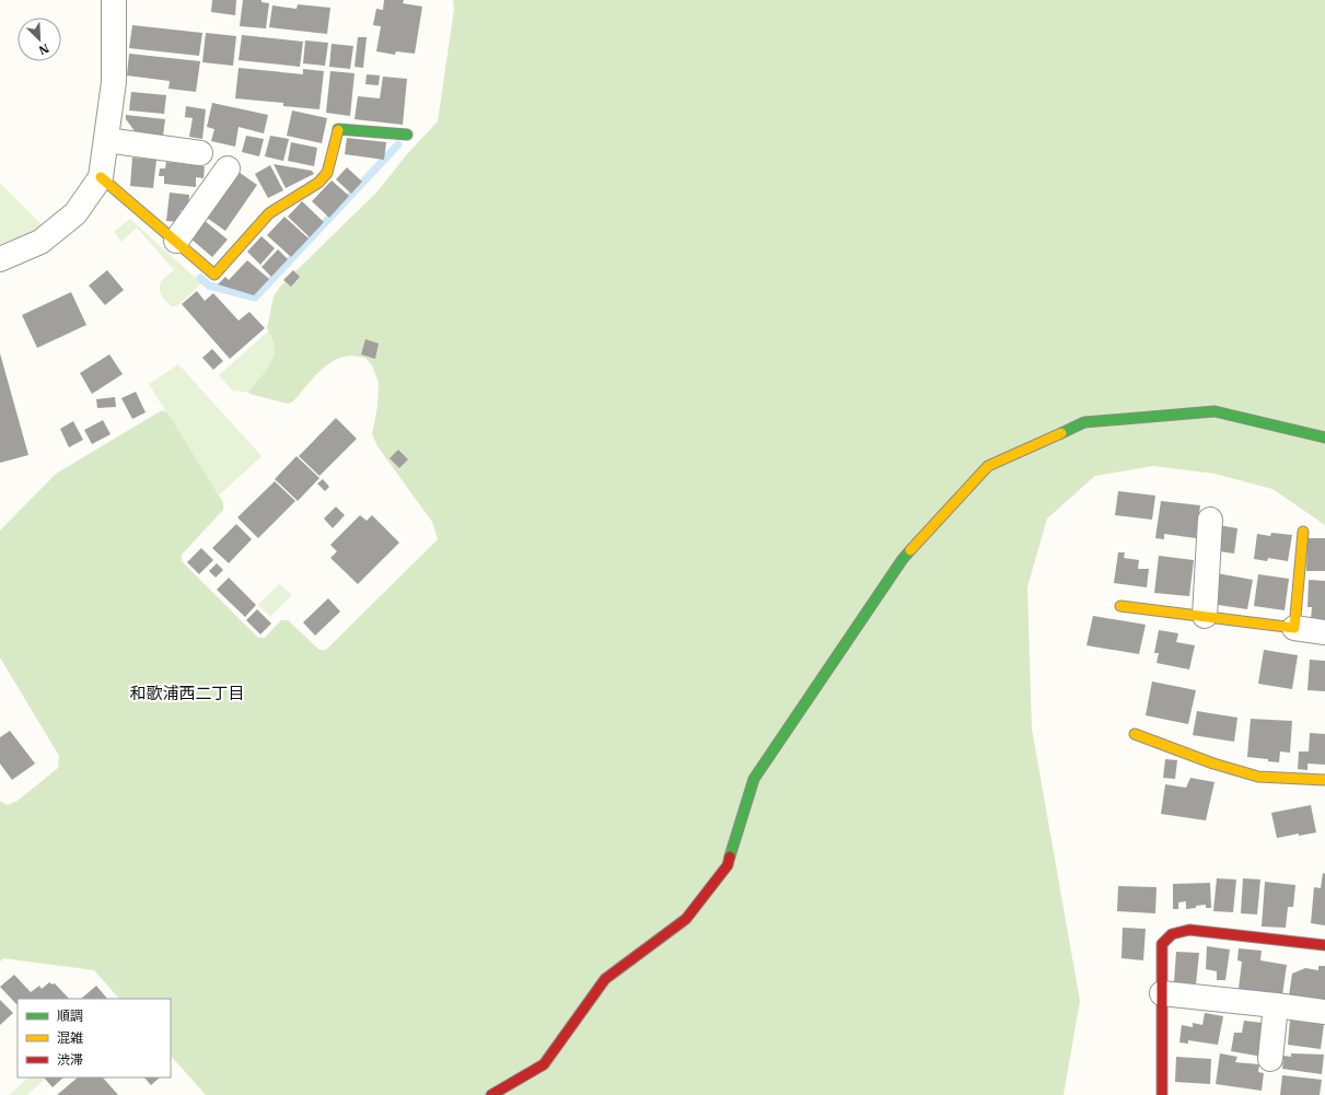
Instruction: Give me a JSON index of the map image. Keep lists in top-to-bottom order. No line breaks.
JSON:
{"districts":["和歌浦西二丁目"],"legend":["順調","混雑","渋滞"],"north":"bottom right"}
